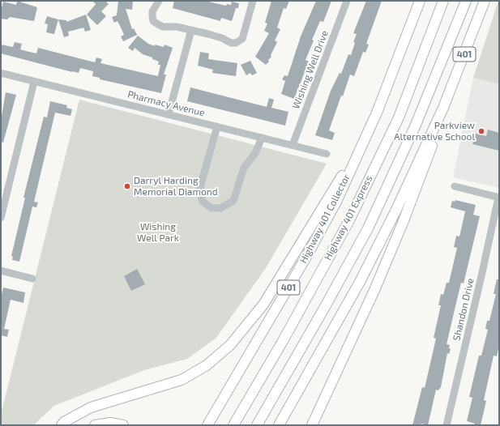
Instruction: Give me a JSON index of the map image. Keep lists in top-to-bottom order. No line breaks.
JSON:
{"streets":{"highway":["401","Highway 401 Express","Highway 401 Collector"],"street":["Wishing Well Drive","Pharmacy Avenue","Shandon Drive"]},"crossings":[["Wishing Well Drive","Pharmacy Avenue"]],"parks":["Wishing Well Park"],"places":["Parkview Alternative School","Darryl Harding Memorial Diamond"]}
